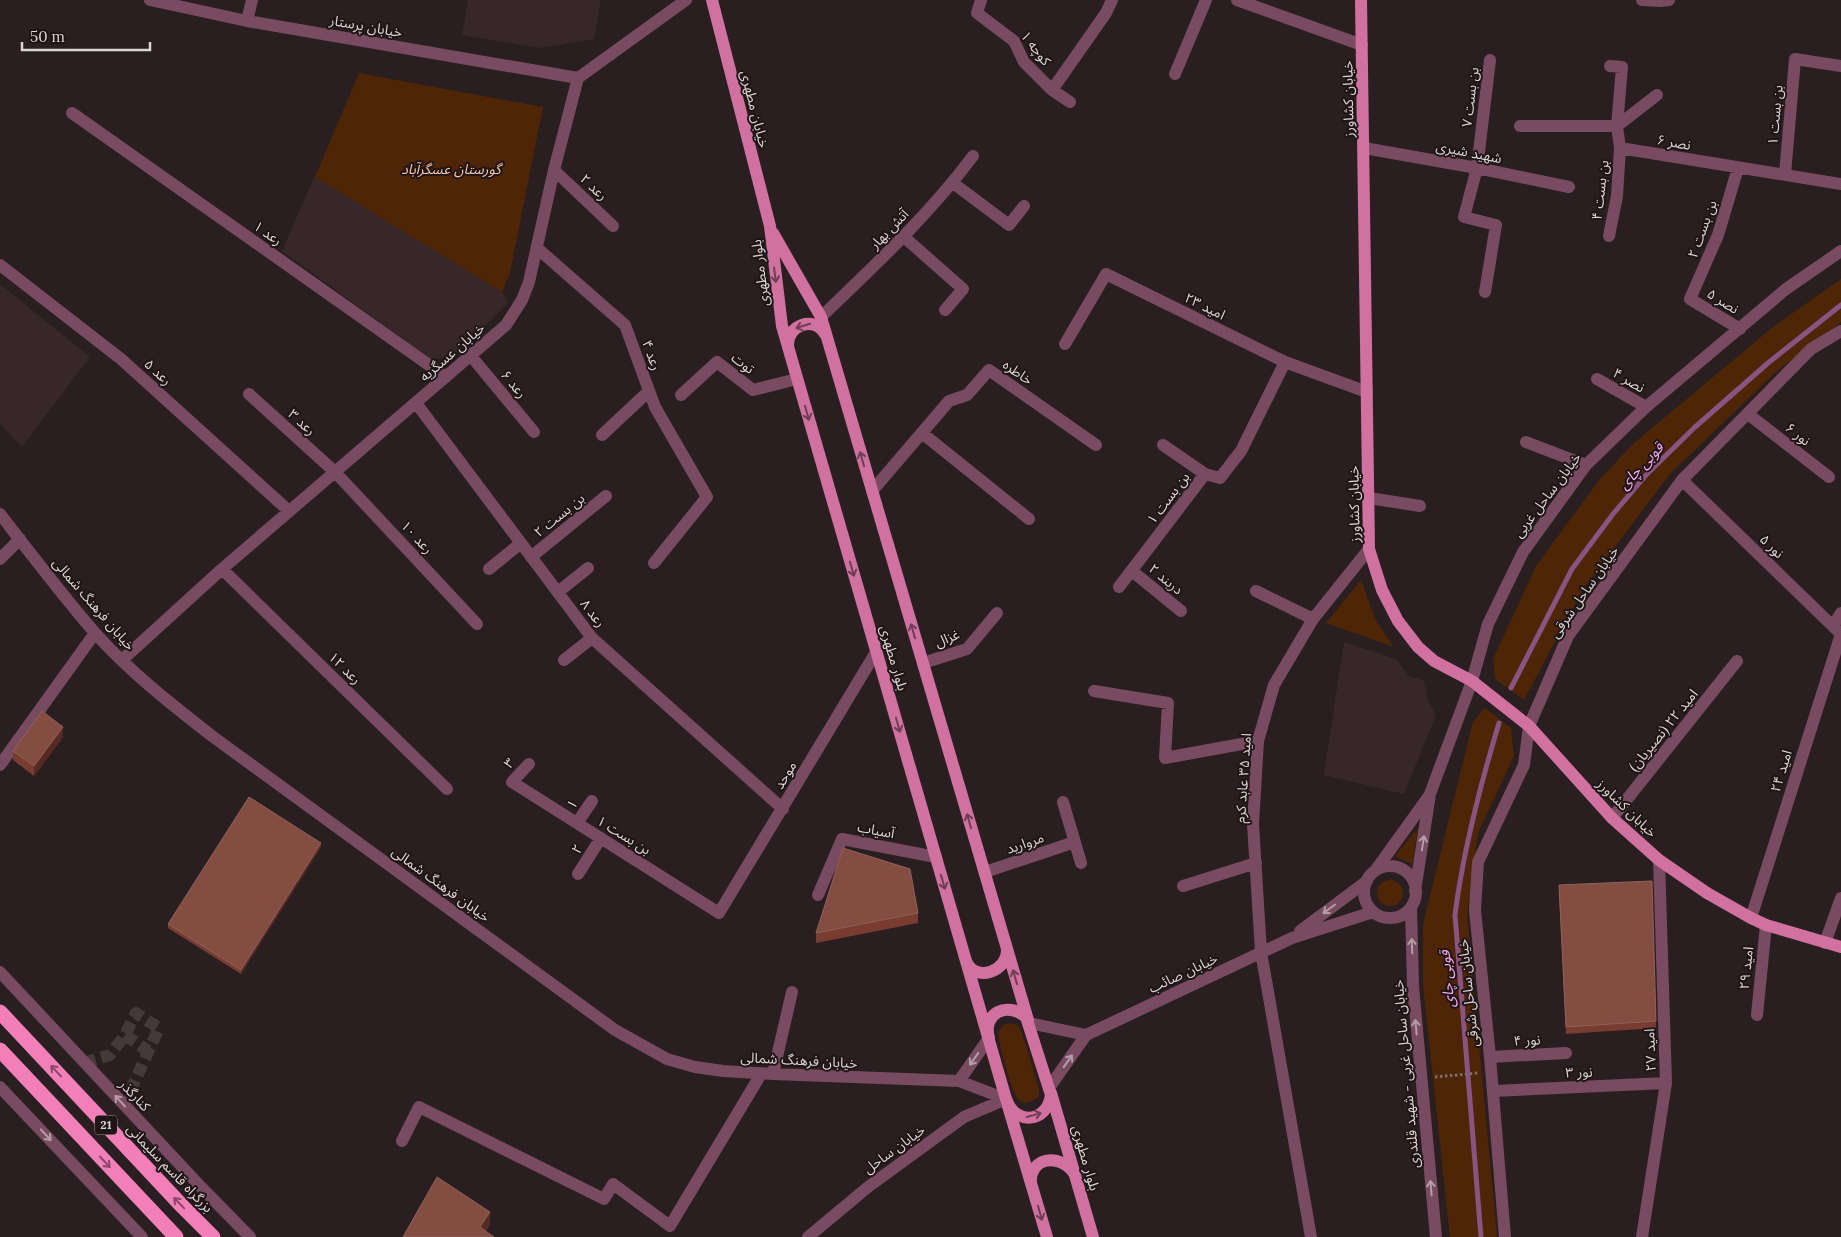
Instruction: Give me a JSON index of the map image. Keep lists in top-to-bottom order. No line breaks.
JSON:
{"streets":{"highway":["21","بزرگراه قاسم سلیمانی"],"main road":["خیابان کشاورز","خیابان مطهری","بلوار مطهری"],"street":["خیابان پرستار","کوچه ۱","بن بست ۷","بن بست ۱","نصر ۶","شهید شیری","رعد ۲","بن بست ۴","آتش بهار","بن بست ۲","رعد ۱","نصر ۵","امید ۲۳","خیابان عسگریه","رعد ۴","توت","رعد ۵","خاطره","نصر ۴","رعد ۶","رعد ۳","نور ۶","خیابان ساحل غربی","رعد ۱۰","نور ۵","دربند ۲","خیابان ساحل شرقی","خیابان فرهنگ شمالی","رعد ۸","غزال","رعد ۱۲","امید ۲۲ (نصیریان)","۳","امید ۲۴","موحد","امید ۳۵ عابد کرم","۱","آسیاب","مروارید","۲","امید ۲۹","خیابان صائب","نور ۴","امید ۲۷","نور ۳","خیابان ساحل غربی - شهید قلندری","کنارگذر","خیابان ساحل"]},"crossings":[["خیابان پرستار","خیابان عسگریه"],["بن بست ۷","شهید شیری"],["خیابان کشاورز","شهید شیری"],["خیابان کشاورز","امید ۲۳"],["خیابان کشاورز","خیابان ساحل غربی"],["خیابان کشاورز","خیابان ساحل شرقی"],["خیابان کشاورز","امید ۲۲ (نصیریان)"],["خیابان کشاورز","امید ۲۴"],["خیابان کشاورز","امید ۳۵ عابد کرم"],["خیابان کشاورز","امید ۲۹"],["خیابان کشاورز","امید ۲۷"],["خیابان مطهری","بلوار مطهری"],["بن بست ۱","نصر ۶"],["بن بست ۱","امید ۲۳"],["بن بست ۱","دربند ۲"],["بن بست ۱","۳"],["بن بست ۱","موحد"],["بن بست ۱","۱"],["بن بست ۱","۲"],["نصر ۶","بن بست ۴"],["نصر ۶","بن بست ۲"],["رعد ۲","خیابان عسگریه"],["آتش بهار","بلوار مطهری"],["بن بست ۲","نصر ۵"],["بن بست ۲","رعد ۸"],["رعد ۱","خیابان عسگریه"],["بلوار مطهری","توت"],["بلوار مطهری","خاطره"],["بلوار مطهری","خیابان فرهنگ شمالی"],["بلوار مطهری","غزال"],["بلوار مطهری","موحد"],["بلوار مطهری","آسیاب"],["بلوار مطهری","مروارید"],["بلوار مطهری","خیابان صائب"],["بلوار مطهری","خیابان ساحل"],["نصر ۵","خیابان ساحل غربی"],["خیابان عسگریه","رعد ۴"],["خیابان عسگریه","رعد ۵"],["خیابان عسگریه","رعد ۶"],["خیابان عسگریه","رعد ۳"],["خیابان عسگریه","رعد ۱۰"],["خیابان عسگریه","خیابان فرهنگ شمالی"],["خیابان عسگریه","رعد ۸"],["خیابان عسگریه","رعد ۱۲"],["نصر ۴","خیابان ساحل غربی"],["رعد ۳","رعد ۱۰"],["نور ۶","خیابان ساحل شرقی"],["خیابان ساحل غربی","خیابان صائب"],["خیابان ساحل غربی","خیابان ساحل غربی - شهید قلندری"],["نور ۵","خیابان ساحل شرقی"],["نور ۵","امید ۲۴"],["خیابان ساحل شرقی","نور ۴"],["خیابان ساحل شرقی","نور ۳"],["خیابان فرهنگ شمالی","خیابان ساحل"],["رعد ۸","موحد"],["امید ۳۵ عابد کرم","خیابان صائب"],["خیابان صائب","خیابان ساحل غربی - شهید قلندری"],["امید ۲۷","نور ۳"]],"one_way":["خیابان ساحل غربی - شهید قلندری"],"water":["قوبی چای"],"parks":["گورستان عسگرآباد"],"scale_bar":"50 m"}
